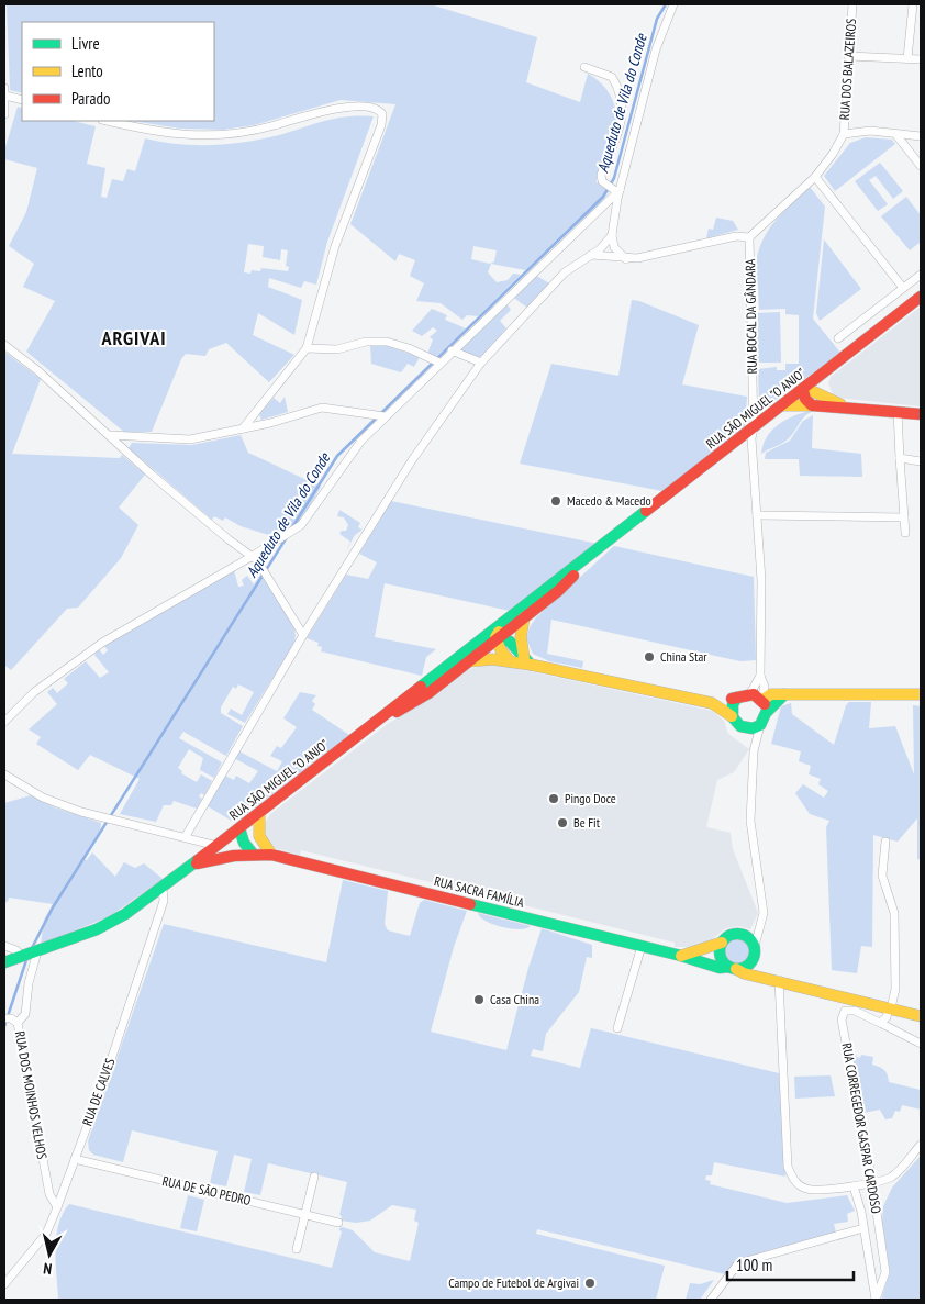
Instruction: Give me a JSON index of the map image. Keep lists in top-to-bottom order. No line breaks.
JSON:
{"streets":{"street":["RUA DOS BALAZEIROS","RUA BOCAL DA GÂNDARA","RUA SÃO MIGUEL \"O ANJO\"","RUA SACRA FAMÍLIA","RUA DE CALVES","RUA DOS MOINHOS VELHOS","RUA CORREGEDOR GASPAR CARDOSO","RUA DE SÃO PEDRO"]},"crossings":[["RUA BOCAL DA GÂNDARA","RUA SÃO MIGUEL \"O ANJO\""],["RUA SÃO MIGUEL \"O ANJO\"","RUA DE CALVES"],["RUA SÃO MIGUEL \"O ANJO\"","RUA DOS MOINHOS VELHOS"],["RUA DE CALVES","RUA DOS MOINHOS VELHOS"],["RUA DE CALVES","RUA DE SÃO PEDRO"]],"districts":["ARGIVAI"],"water":["Aqueduto de Vila do Conde"],"places":["Macedo & Macedo","China Star","Pingo Doce","Be Fit","Casa China","Campo de Futebol de Argivai"],"legend":["Livre","Lento","Parado"],"scale_bar":"100 m","north":"bottom"}
